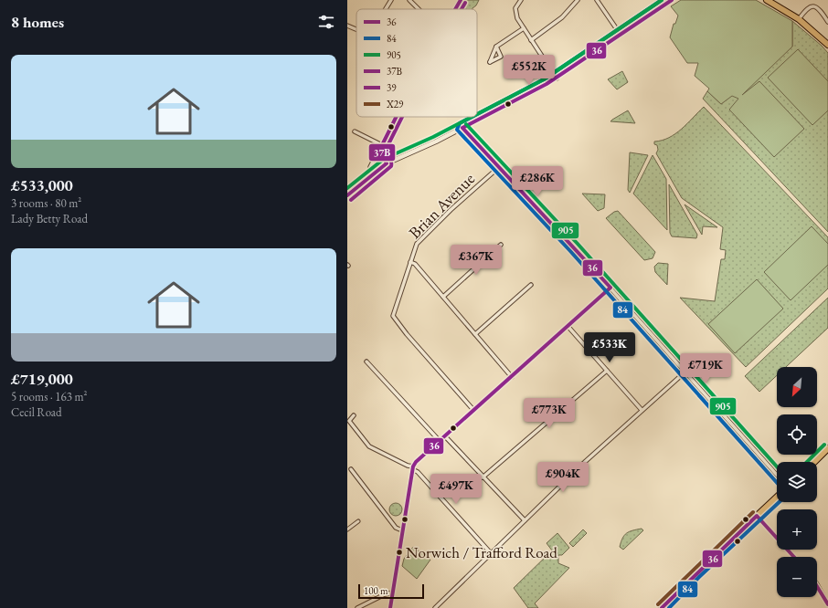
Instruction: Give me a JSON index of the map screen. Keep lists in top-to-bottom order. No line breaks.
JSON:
{"streets":{"street":["Brian Avenue"]},"places":["Norwich / Trafford Road"],"lines":["transit line 36","transit line 84","transit line 905","transit line 37B","transit line 39","transit line X29"],"legend":["36","84","905","37B","39","X29"],"scale_bar":"100 m","north":"bottom left","page":{"heading":"8 homes","list":[{"name":"£533,000","note":"3 rooms · 80 m² · Lady Betty Road"},{"name":"£719,000","note":"5 rooms · 163 m² · Cecil Road"}],"price":["£552K","£286K","£367K","£533K","£719K","£773K","£904K","£497K"],"map_buttons":["+","−"],"scale":"100 m"}}
